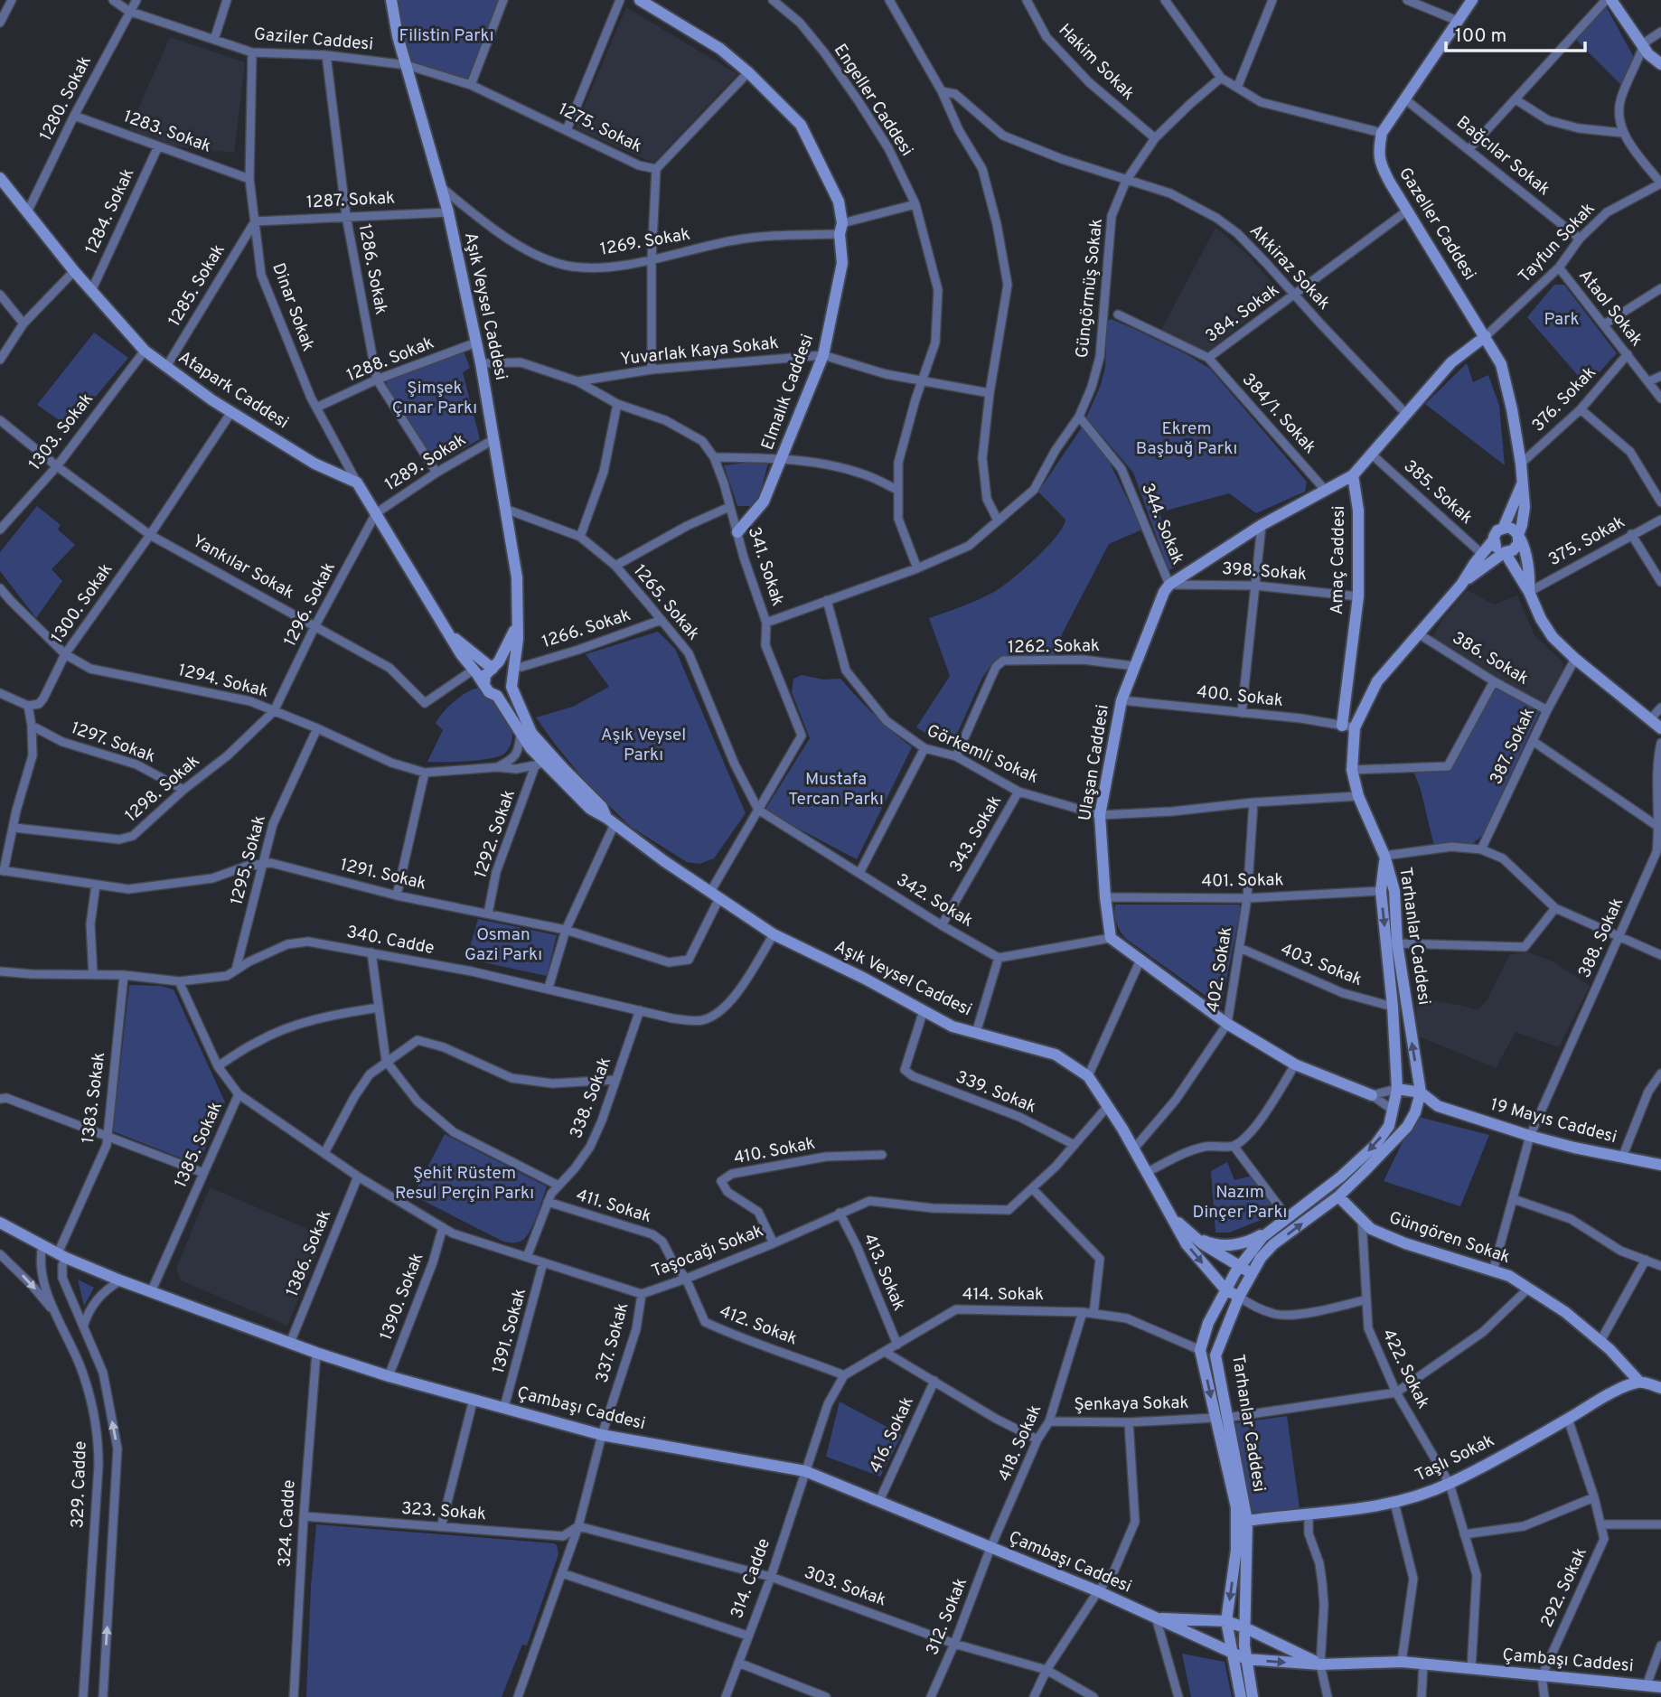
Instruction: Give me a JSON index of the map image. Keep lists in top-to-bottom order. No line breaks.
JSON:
{"streets":{"street":["Gaziler Caddesi","Hakim Sokak","1280. Sokak","Engeller Caddesi","1275. Sokak","1283. Sokak","Bağcılar Sokak","1287. Sokak","1284. Sokak","Gazeller Caddesi","1269. Sokak","Tayfun Sokak","Akkiraz Sokak","1286. Sokak","1285. Sokak","Güngörmüş Sokak","Aşık Veysel Caddesi","Dinar Sokak","Ataol Sokak","384. Sokak","Yuvarlak Kaya Sokak","1288. Sokak","Atapark Caddesi","Elmalık Caddesi","376. Sokak","384/1. Sokak","1303. Sokak","1289. Sokak","385. Sokak","344. Sokak","375. Sokak","Amaç Caddesi","341. Sokak","Yankılar Sokak","398. Sokak","1265. Sokak","1300. Sokak","1296. Sokak","1266. Sokak","1262. Sokak","386. Sokak","1294. Sokak","400. Sokak","1297. Sokak","387. Sokak","Görkemli Sokak","Ulaşan Caddesi","1298. Sokak","1292. Sokak","343. Sokak","1295. Sokak","1291. Sokak","401. Sokak","342. Sokak","Tarhanlar Caddesi","388. Sokak","340. Cadde","403. Sokak","402. Sokak","339. Sokak","1383. Sokak","338. Sokak","19 Mayıs Caddesi","1385. Sokak","410. Sokak","411. Sokak","Güngören Sokak","Taşocağı Sokak","1386. Sokak","413. Sokak","414. Sokak","1390. Sokak","412. Sokak","1391. Sokak","337. Sokak","422. Sokak","Şenkaya Sokak","Çambaşı Caddesi","416. Sokak","418. Sokak","Taşlı Sokak","329. Cadde","323. Sokak","324. Cadde","314. Cadde","303. Sokak","292. Sokak","312. Sokak"]},"crossings":[["Gaziler Caddesi","1280. Sokak"],["Gaziler Caddesi","1275. Sokak"],["Gaziler Caddesi","1286. Sokak"],["Gaziler Caddesi","Aşık Veysel Caddesi"],["Gaziler Caddesi","Dinar Sokak"],["Hakim Sokak","Güngörmüş Sokak"],["1280. Sokak","1283. Sokak"],["1280. Sokak","Atapark Caddesi"],["Engeller Caddesi","1269. Sokak"],["Engeller Caddesi","Güngörmüş Sokak"],["Engeller Caddesi","Yuvarlak Kaya Sokak"],["1275. Sokak","Aşık Veysel Caddesi"],["1275. Sokak","Elmalık Caddesi"],["1283. Sokak","1284. Sokak"],["1283. Sokak","Dinar Sokak"],["Bağcılar Sokak","Tayfun Sokak"],["1287. Sokak","1286. Sokak"],["1287. Sokak","1285. Sokak"],["1287. Sokak","Aşık Veysel Caddesi"],["1287. Sokak","Dinar Sokak"],["1284. Sokak","Atapark Caddesi"],["Gazeller Caddesi","Tayfun Sokak"],["Gazeller Caddesi","384. Sokak"],["Gazeller Caddesi","376. Sokak"],["Gazeller Caddesi","375. Sokak"],["Gazeller Caddesi","387. Sokak"],["Gazeller Caddesi","Tarhanlar Caddesi"],["1269. Sokak","Aşık Veysel Caddesi"],["1269. Sokak","Elmalık Caddesi"],["Tayfun Sokak","Ataol Sokak"],["Akkiraz Sokak","Güngörmüş Sokak"],["Akkiraz Sokak","384. Sokak"],["1286. Sokak","1288. Sokak"],["1286. Sokak","1289. Sokak"],["1285. Sokak","Dinar Sokak"],["1285. Sokak","Atapark Caddesi"],["Güngörmüş Sokak","344. Sokak"],["Güngörmüş Sokak","341. Sokak"],["Güngörmüş Sokak","Görkemli Sokak"],["Aşık Veysel Caddesi","Yuvarlak Kaya Sokak"],["Aşık Veysel Caddesi","1288. Sokak"],["Aşık Veysel Caddesi","1289. Sokak"],["Aşık Veysel Caddesi","341. Sokak"],["Aşık Veysel Caddesi","1265. Sokak"],["Aşık Veysel Caddesi","1294. Sokak"],["Aşık Veysel Caddesi","1292. Sokak"],["Aşık Veysel Caddesi","1291. Sokak"],["Aşık Veysel Caddesi","Tarhanlar Caddesi"],["Aşık Veysel Caddesi","340. Cadde"],["Aşık Veysel Caddesi","402. Sokak"],["Aşık Veysel Caddesi","339. Sokak"],["Aşık Veysel Caddesi","Taşocağı Sokak"],["Dinar Sokak","1288. Sokak"],["Dinar Sokak","Atapark Caddesi"],["Ataol Sokak","376. Sokak"],["384. Sokak","384/1. Sokak"],["Yuvarlak Kaya Sokak","Elmalık Caddesi"],["Yuvarlak Kaya Sokak","341. Sokak"],["Atapark Caddesi","1303. Sokak"],["Atapark Caddesi","1300. Sokak"],["Elmalık Caddesi","341. Sokak"],["1303. Sokak","Yankılar Sokak"],["1289. Sokak","1296. Sokak"],["385. Sokak","Tarhanlar Caddesi"],["344. Sokak","398. Sokak"],["344. Sokak","Ulaşan Caddesi"],["Amaç Caddesi","398. Sokak"],["Amaç Caddesi","400. Sokak"],["341. Sokak","1265. Sokak"],["341. Sokak","1291. Sokak"],["341. Sokak","342. Sokak"],["Yankılar Sokak","1300. Sokak"],["Yankılar Sokak","1296. Sokak"],["398. Sokak","Ulaşan Caddesi"],["1265. Sokak","1266. Sokak"],["1265. Sokak","342. Sokak"],["1300. Sokak","1294. Sokak"],["1296. Sokak","1294. Sokak"],["1296. Sokak","1298. Sokak"],["1262. Sokak","Görkemli Sokak"],["1262. Sokak","Ulaşan Caddesi"],["386. Sokak","387. Sokak"],["386. Sokak","Tarhanlar Caddesi"],["1294. Sokak","1298. Sokak"],["1294. Sokak","1292. Sokak"],["1294. Sokak","1295. Sokak"],["400. Sokak","Ulaşan Caddesi"],["400. Sokak","Tarhanlar Caddesi"],["1297. Sokak","1298. Sokak"],["Görkemli Sokak","Ulaşan Caddesi"],["Görkemli Sokak","343. Sokak"],["Görkemli Sokak","Tarhanlar Caddesi"],["Görkemli Sokak","402. Sokak"],["Ulaşan Caddesi","401. Sokak"],["1292. Sokak","1291. Sokak"],["343. Sokak","342. Sokak"],["1295. Sokak","1291. Sokak"],["1295. Sokak","340. Cadde"],["401. Sokak","Tarhanlar Caddesi"],["401. Sokak","402. Sokak"],["Tarhanlar Caddesi","403. Sokak"],["Tarhanlar Caddesi","Güngören Sokak"],["Tarhanlar Caddesi","414. Sokak"],["Tarhanlar Caddesi","Şenkaya Sokak"],["Tarhanlar Caddesi","Çambaşı Caddesi"],["Tarhanlar Caddesi","Taşlı Sokak"],["388. Sokak","19 Mayıs Caddesi"],["388. Sokak","Güngören Sokak"],["340. Cadde","1383. Sokak"],["340. Cadde","338. Sokak"],["340. Cadde","1385. Sokak"],["403. Sokak","402. Sokak"],["339. Sokak","Taşocağı Sokak"],["1383. Sokak","Çambaşı Caddesi"],["1383. Sokak","329. Cadde"],["338. Sokak","411. Sokak"],["338. Sokak","Taşocağı Sokak"],["1385. Sokak","Taşocağı Sokak"],["1385. Sokak","Çambaşı Caddesi"],["410. Sokak","Taşocağı Sokak"],["411. Sokak","Taşocağı Sokak"],["411. Sokak","412. Sokak"],["Güngören Sokak","422. Sokak"],["Güngören Sokak","Taşlı Sokak"],["Taşocağı Sokak","1386. Sokak"],["Taşocağı Sokak","413. Sokak"],["Taşocağı Sokak","1390. Sokak"],["Taşocağı Sokak","412. Sokak"],["Taşocağı Sokak","1391. Sokak"],["Taşocağı Sokak","337. Sokak"],["1386. Sokak","Çambaşı Caddesi"],["413. Sokak","414. Sokak"],["414. Sokak","412. Sokak"],["414. Sokak","418. Sokak"],["1390. Sokak","Çambaşı Caddesi"],["1391. Sokak","Çambaşı Caddesi"],["337. Sokak","Çambaşı Caddesi"],["337. Sokak","323. Sokak"],["337. Sokak","303. Sokak"],["422. Sokak","Şenkaya Sokak"],["422. Sokak","Çambaşı Caddesi"],["422. Sokak","Taşlı Sokak"],["Şenkaya Sokak","418. Sokak"],["Çambaşı Caddesi","416. Sokak"],["Çambaşı Caddesi","418. Sokak"],["Çambaşı Caddesi","329. Cadde"],["Çambaşı Caddesi","324. Cadde"],["Çambaşı Caddesi","314. Cadde"],["Çambaşı Caddesi","292. Sokak"],["Çambaşı Caddesi","312. Sokak"],["418. Sokak","312. Sokak"],["Taşlı Sokak","292. Sokak"],["323. Sokak","324. Cadde"],["323. Sokak","303. Sokak"],["314. Cadde","303. Sokak"],["303. Sokak","312. Sokak"]],"parks":["Filistin Parkı","Park","Şimşek Çınar Parkı","Ekrem Başbuğ Parkı","Aşık Veysel Parkı","Mustafa Tercan Parkı","Osman Gazi Parkı","Şehit Rüstem Resul Perçin Parkı","Nazım Dinçer Parkı"],"scale_bar":"100 m"}
